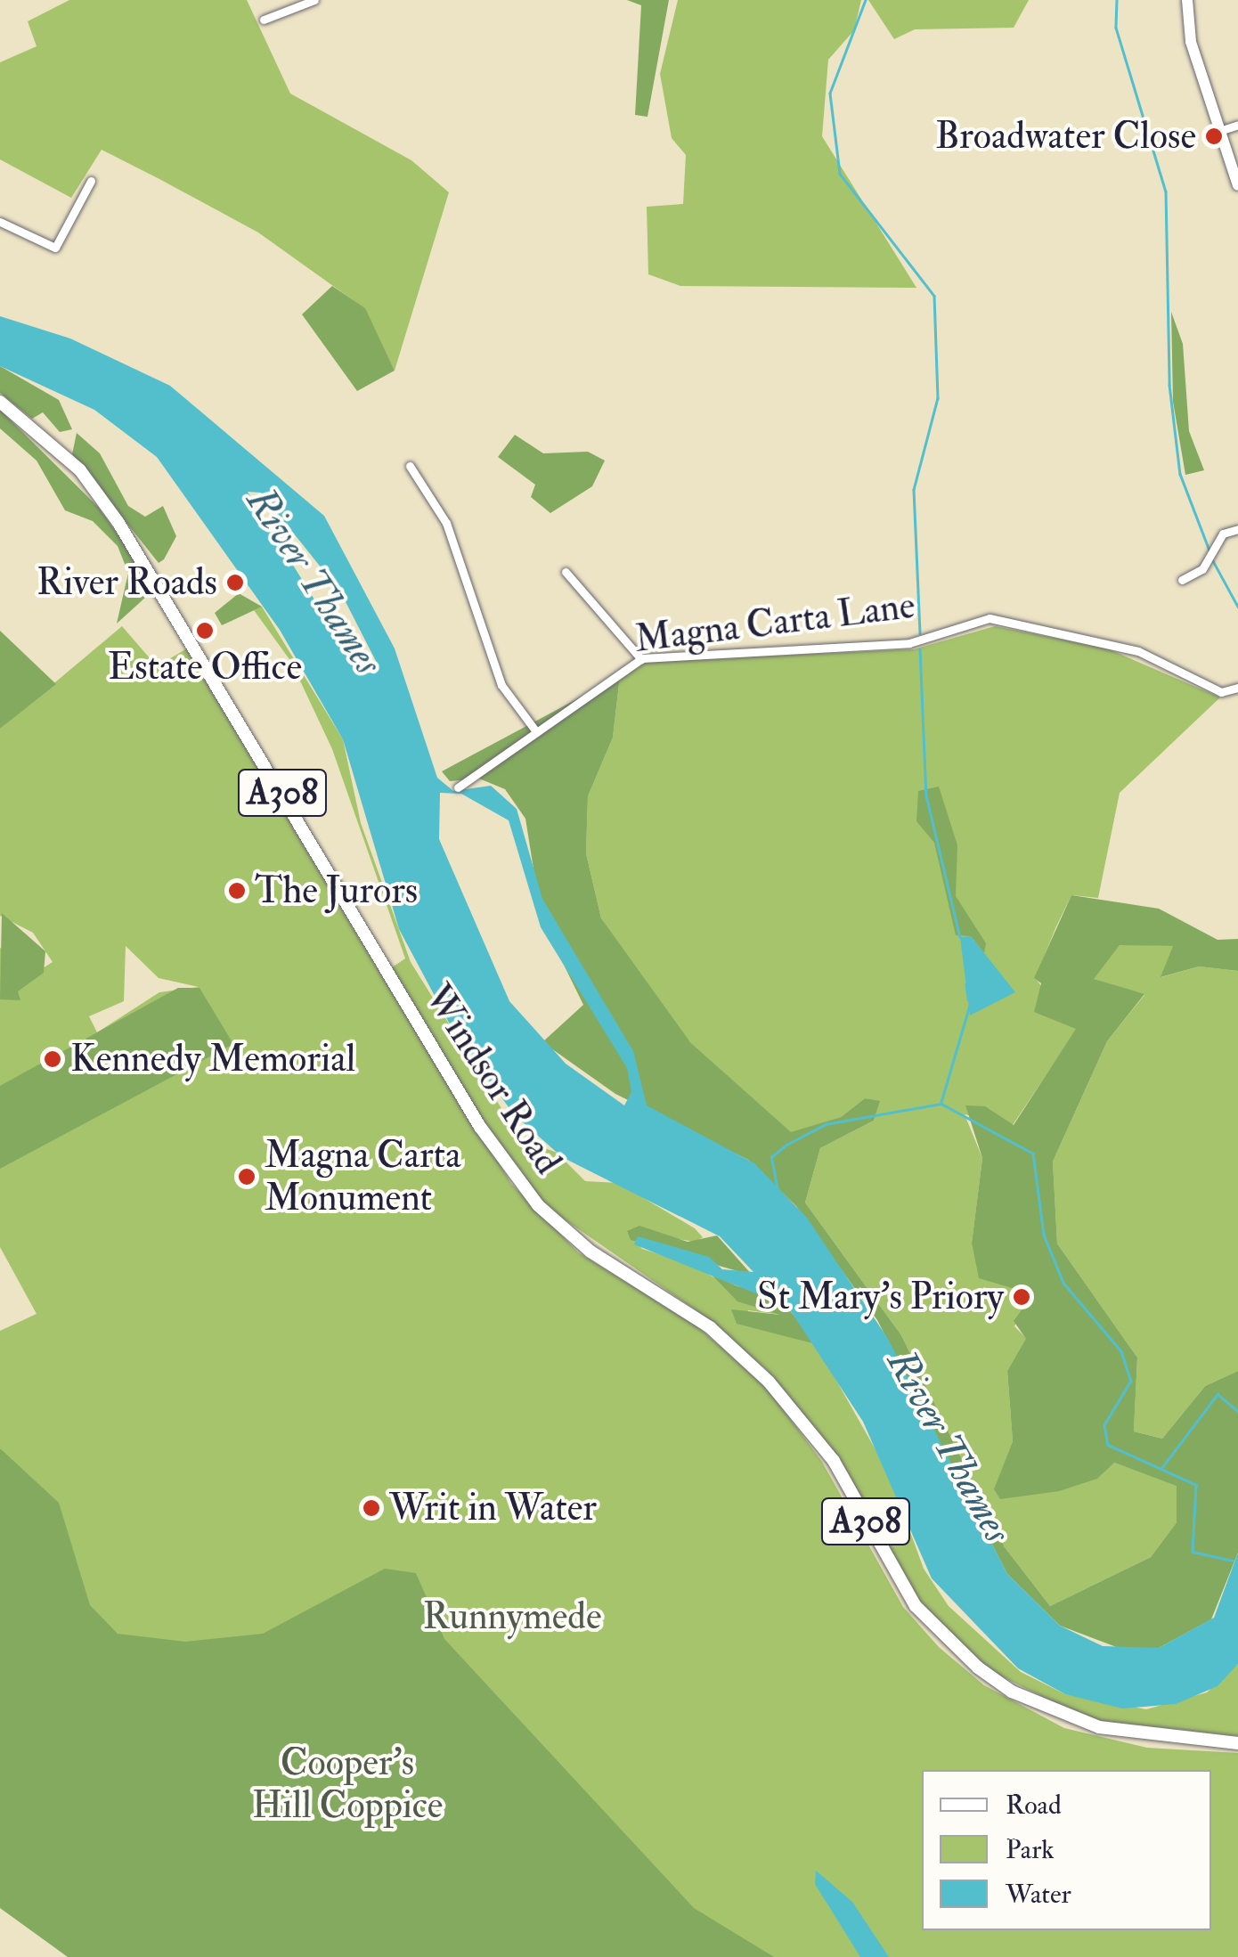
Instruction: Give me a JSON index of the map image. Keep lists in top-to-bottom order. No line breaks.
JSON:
{"streets":{"main road":["A308","Windsor Road"],"street":["Magna Carta Lane"]},"water":["River Thames"],"parks":["Runnymede","Cooper's Hill Coppice"],"places":["Broadwater Close","River Roads","Estate Office","The Jurors","Kennedy Memorial","Magna Carta Monument","St Mary's Priory","Writ in Water"],"legend":["Road","Park","Water"]}
